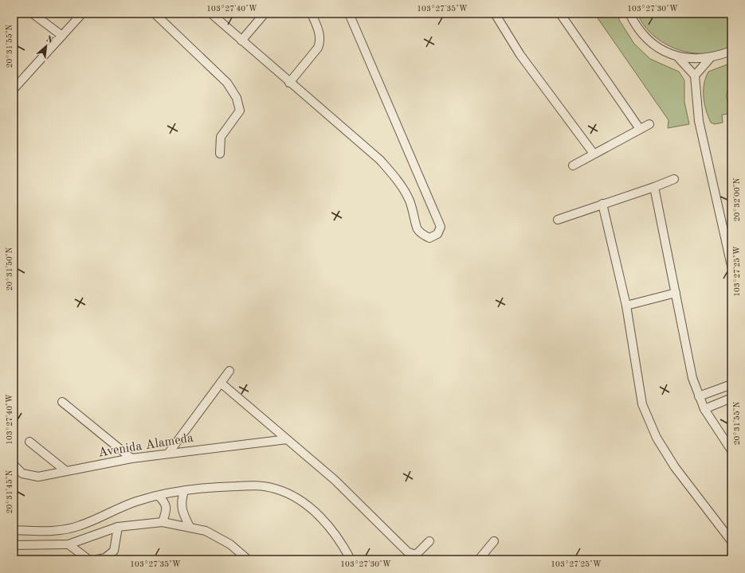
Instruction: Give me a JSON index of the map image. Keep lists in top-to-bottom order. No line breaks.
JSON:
{"streets":{"street":["Avenida Alameda"]},"north":"top right","coordinates":["103°27'40\"W","103°27'35\"W","103°27'30\"W","20°31'55\"N","20°32'00\"N","20°31'50\"N","103°27'25\"W","20°31'45\"N"]}
